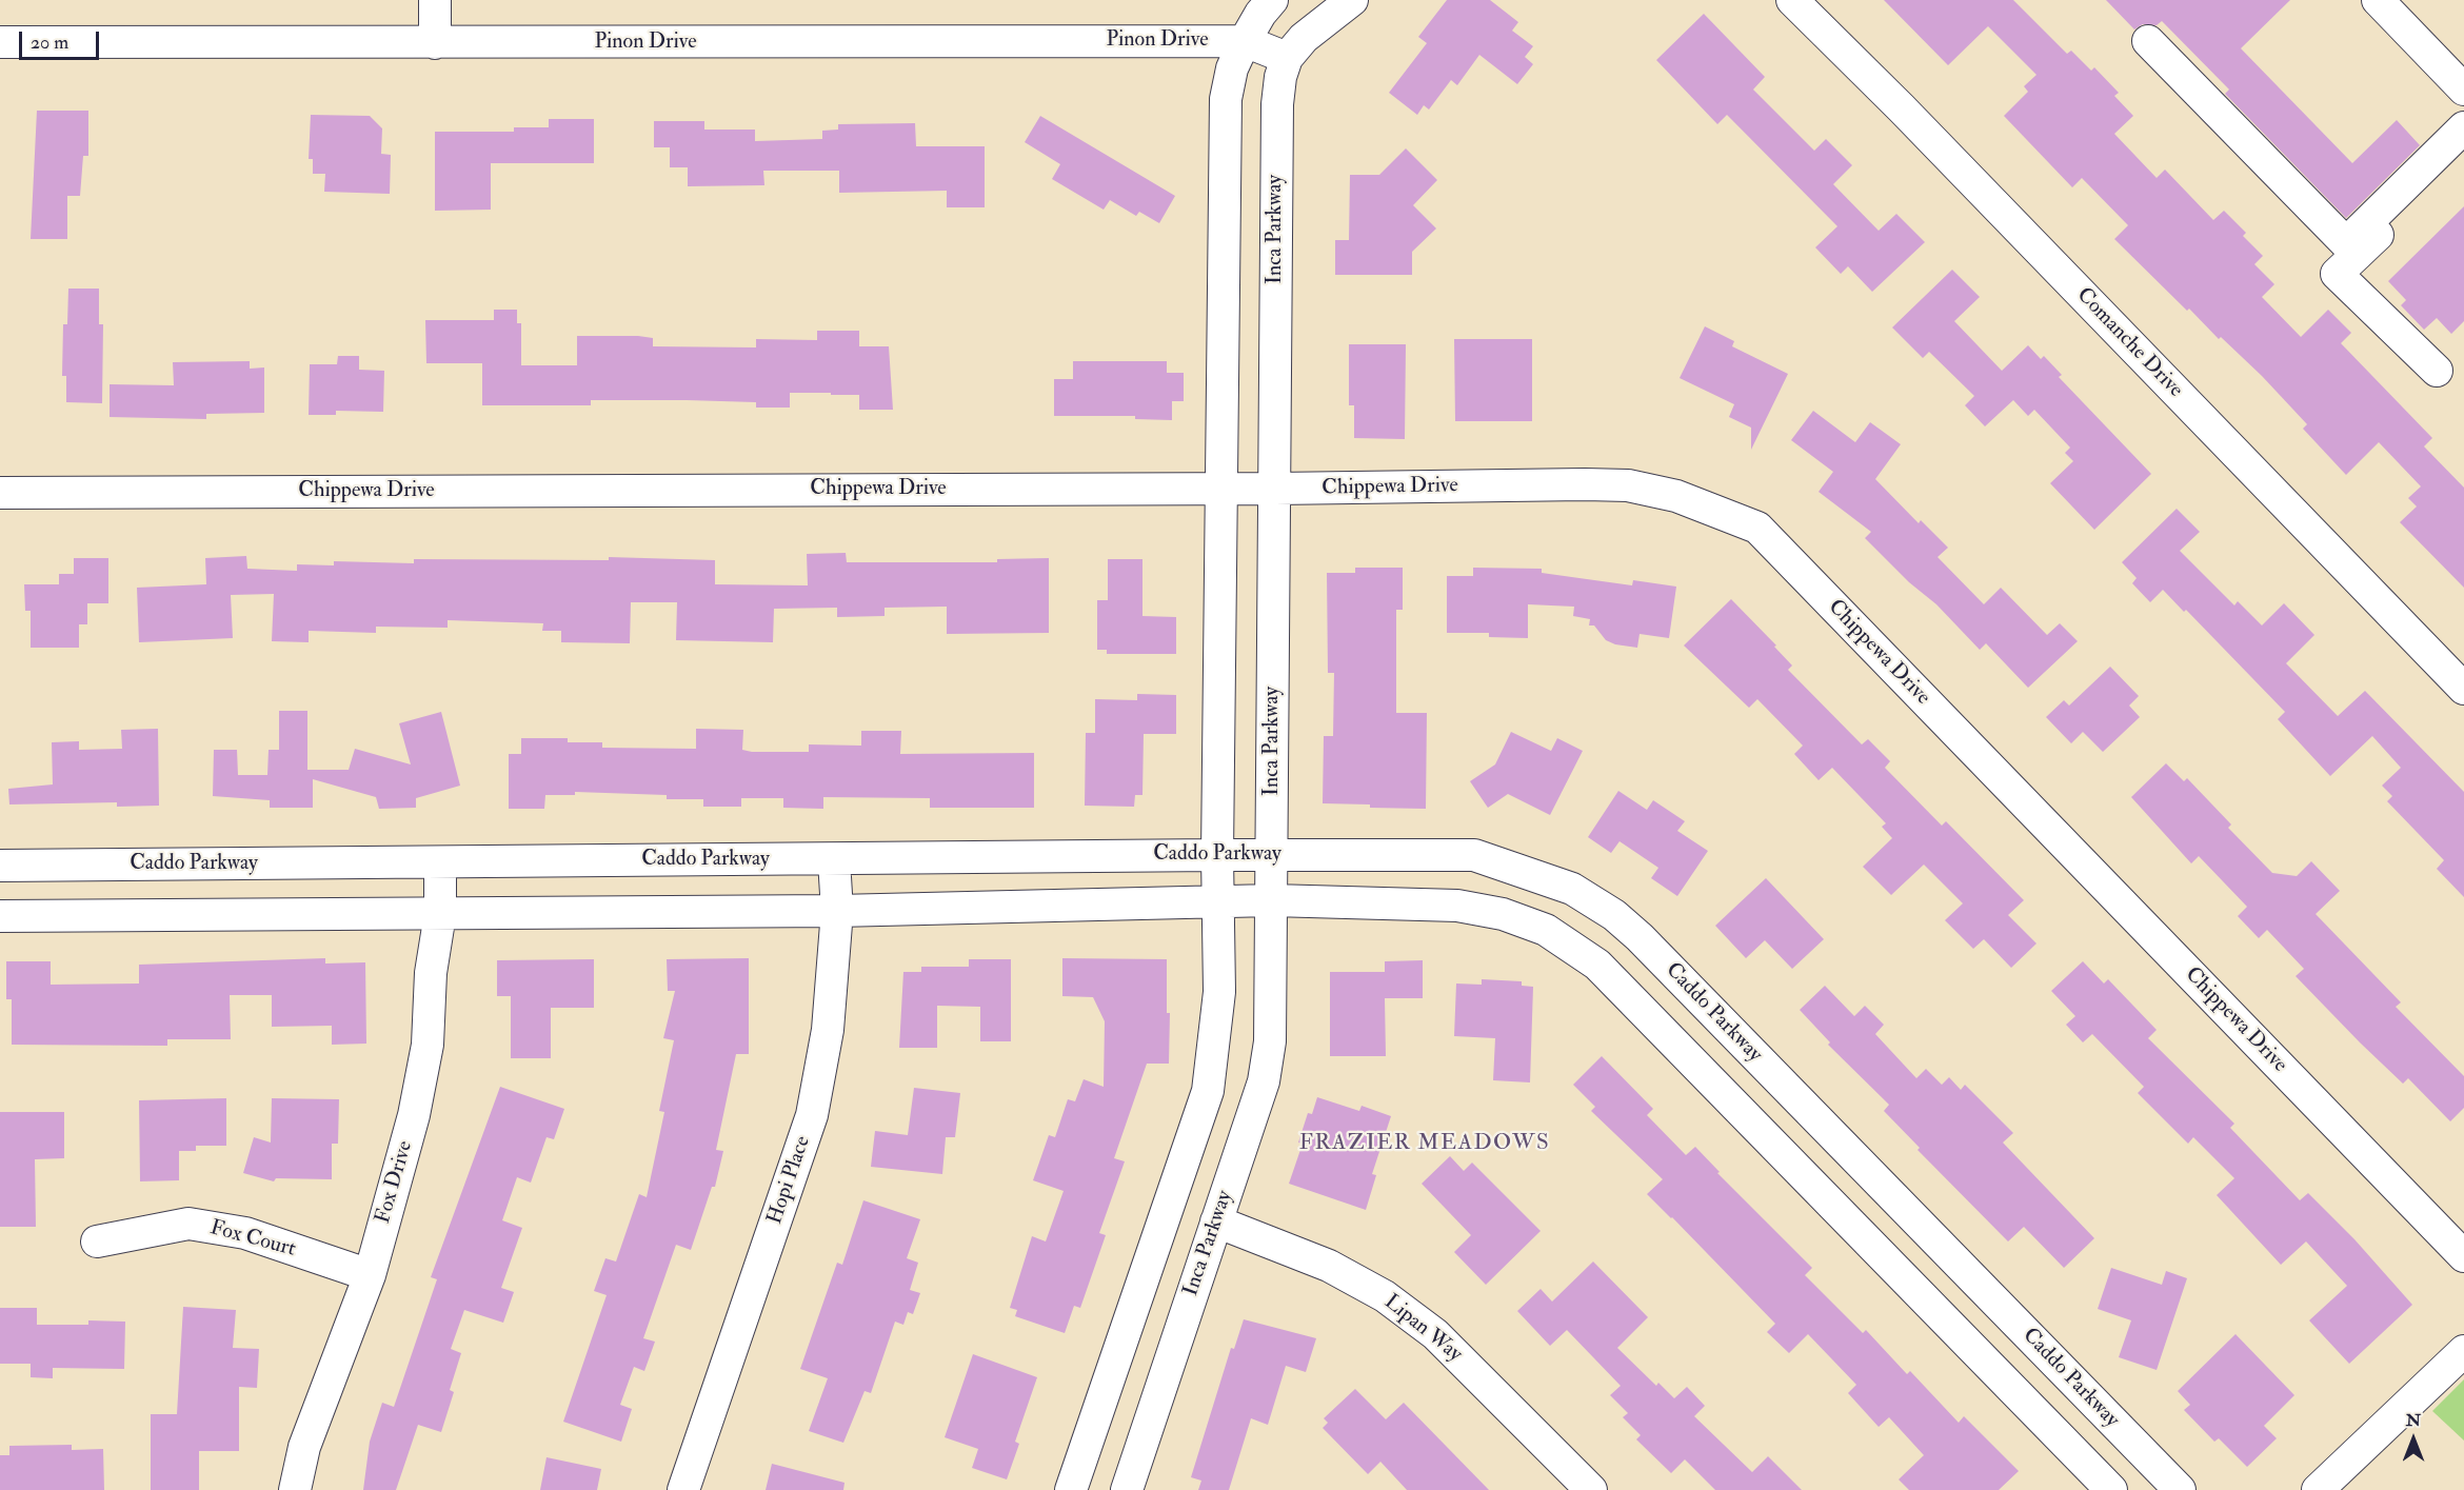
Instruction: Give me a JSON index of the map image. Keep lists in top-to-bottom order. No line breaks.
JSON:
{"streets":{"street":["Pinon Drive","Inca Parkway","Comanche Drive","Chippewa Drive","Caddo Parkway","Hopi Place","Fox Drive","Fox Court","Lipan Way"]},"crossings":[["Pinon Drive","Inca Parkway"],["Inca Parkway","Chippewa Drive"],["Inca Parkway","Caddo Parkway"],["Inca Parkway","Lipan Way"],["Caddo Parkway","Hopi Place"],["Caddo Parkway","Fox Drive"],["Fox Drive","Fox Court"]],"districts":["FRAZIER MEADOWS"],"scale_bar":"20 m","north":"top"}
